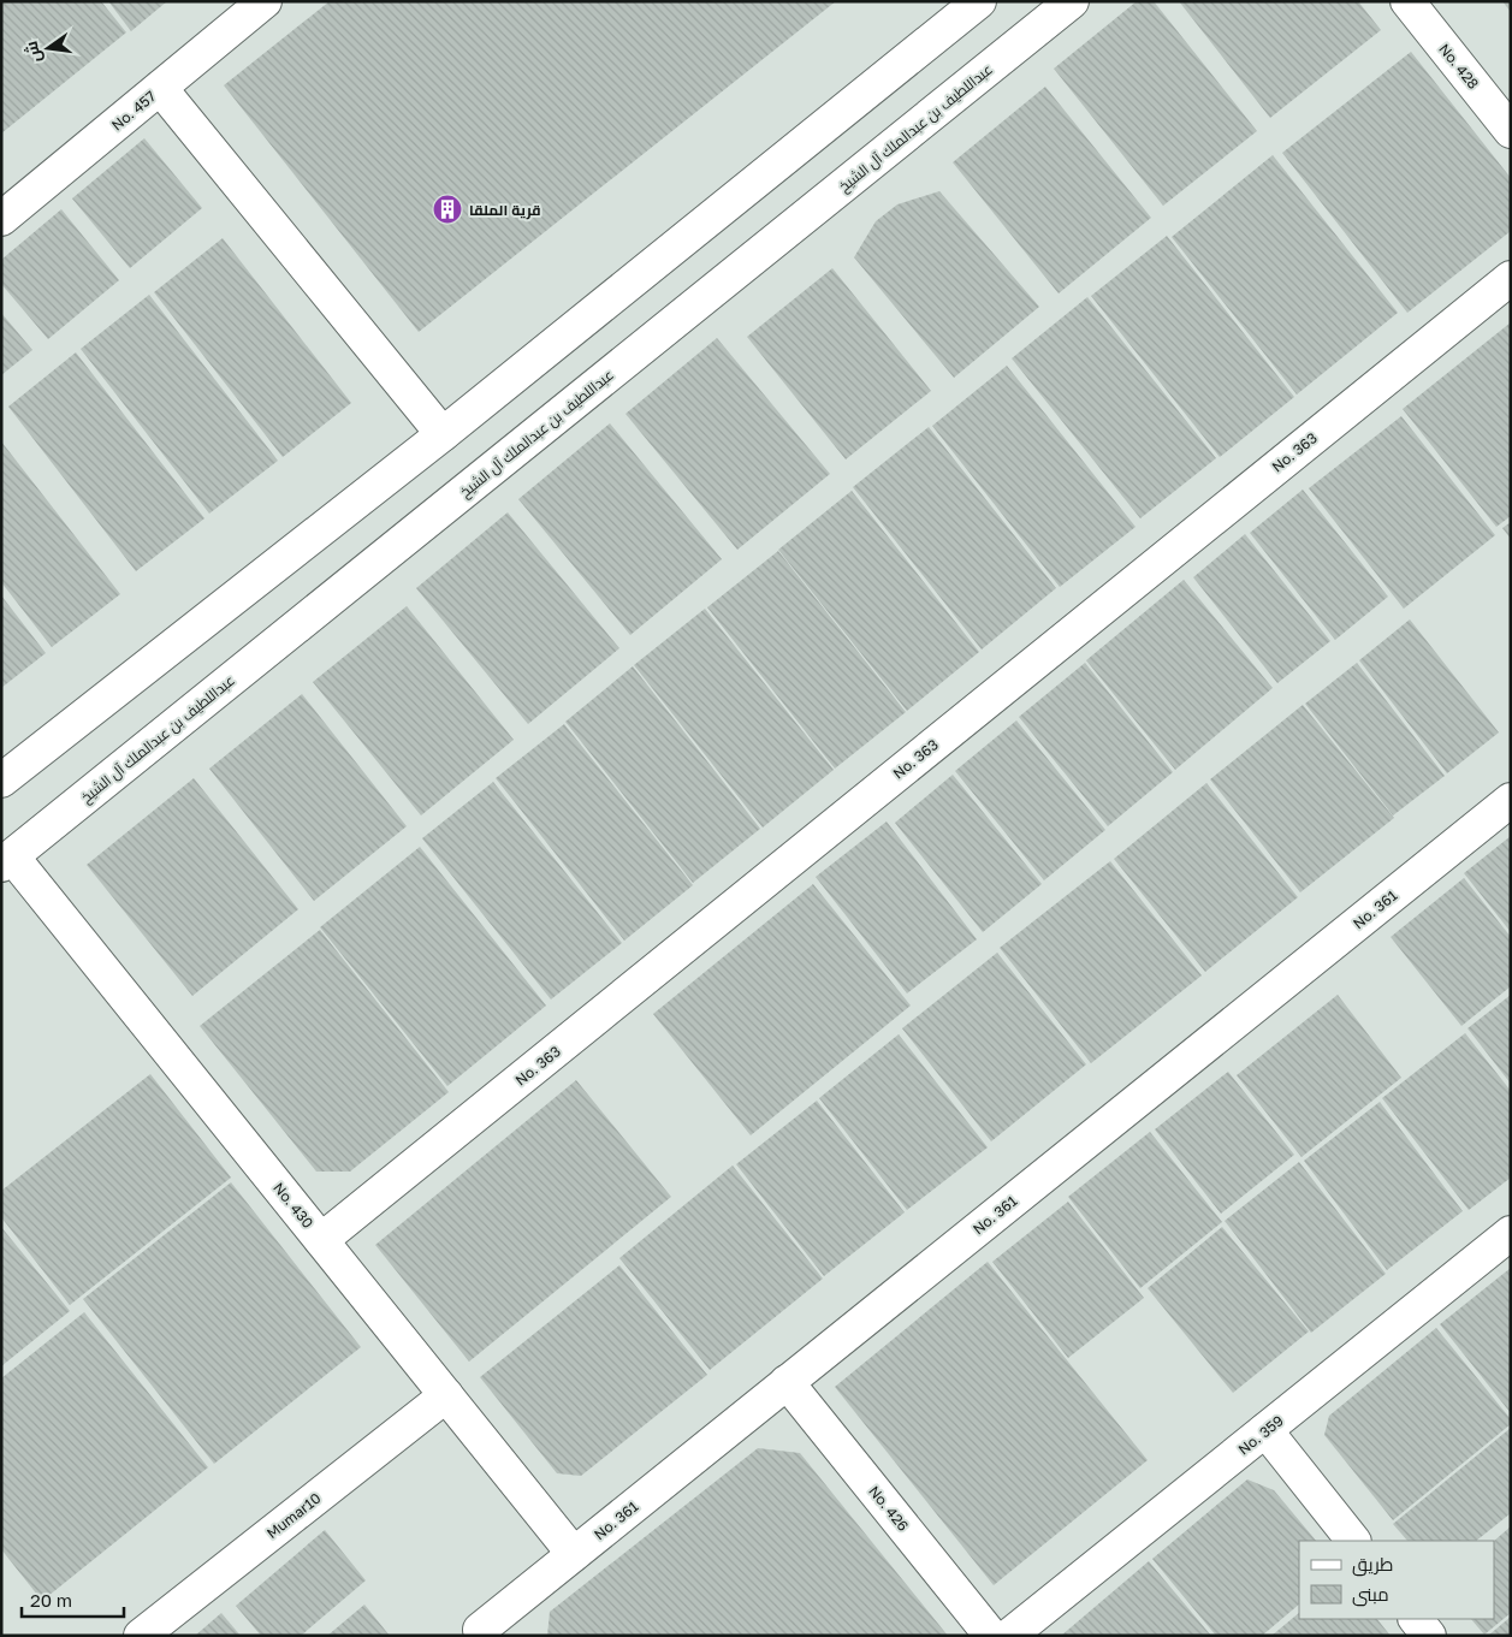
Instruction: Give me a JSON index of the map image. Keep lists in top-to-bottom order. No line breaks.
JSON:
{"streets":{"street":["No. 428","No. 457","عبداللطيف بن عبدالملك آل الشيخ","No. 363","No. 361","No. 430","No. 359","No. 426","Mumar10"]},"crossings":[["عبداللطيف بن عبدالملك آل الشيخ","No. 430"],["No. 363","No. 430"],["No. 361","No. 430"],["No. 361","No. 426"],["No. 430","Mumar10"]],"places":{"building":["قرية الملقا"]},"legend":["طريق","مبنى"],"scale_bar":"20 m","north":"left"}
